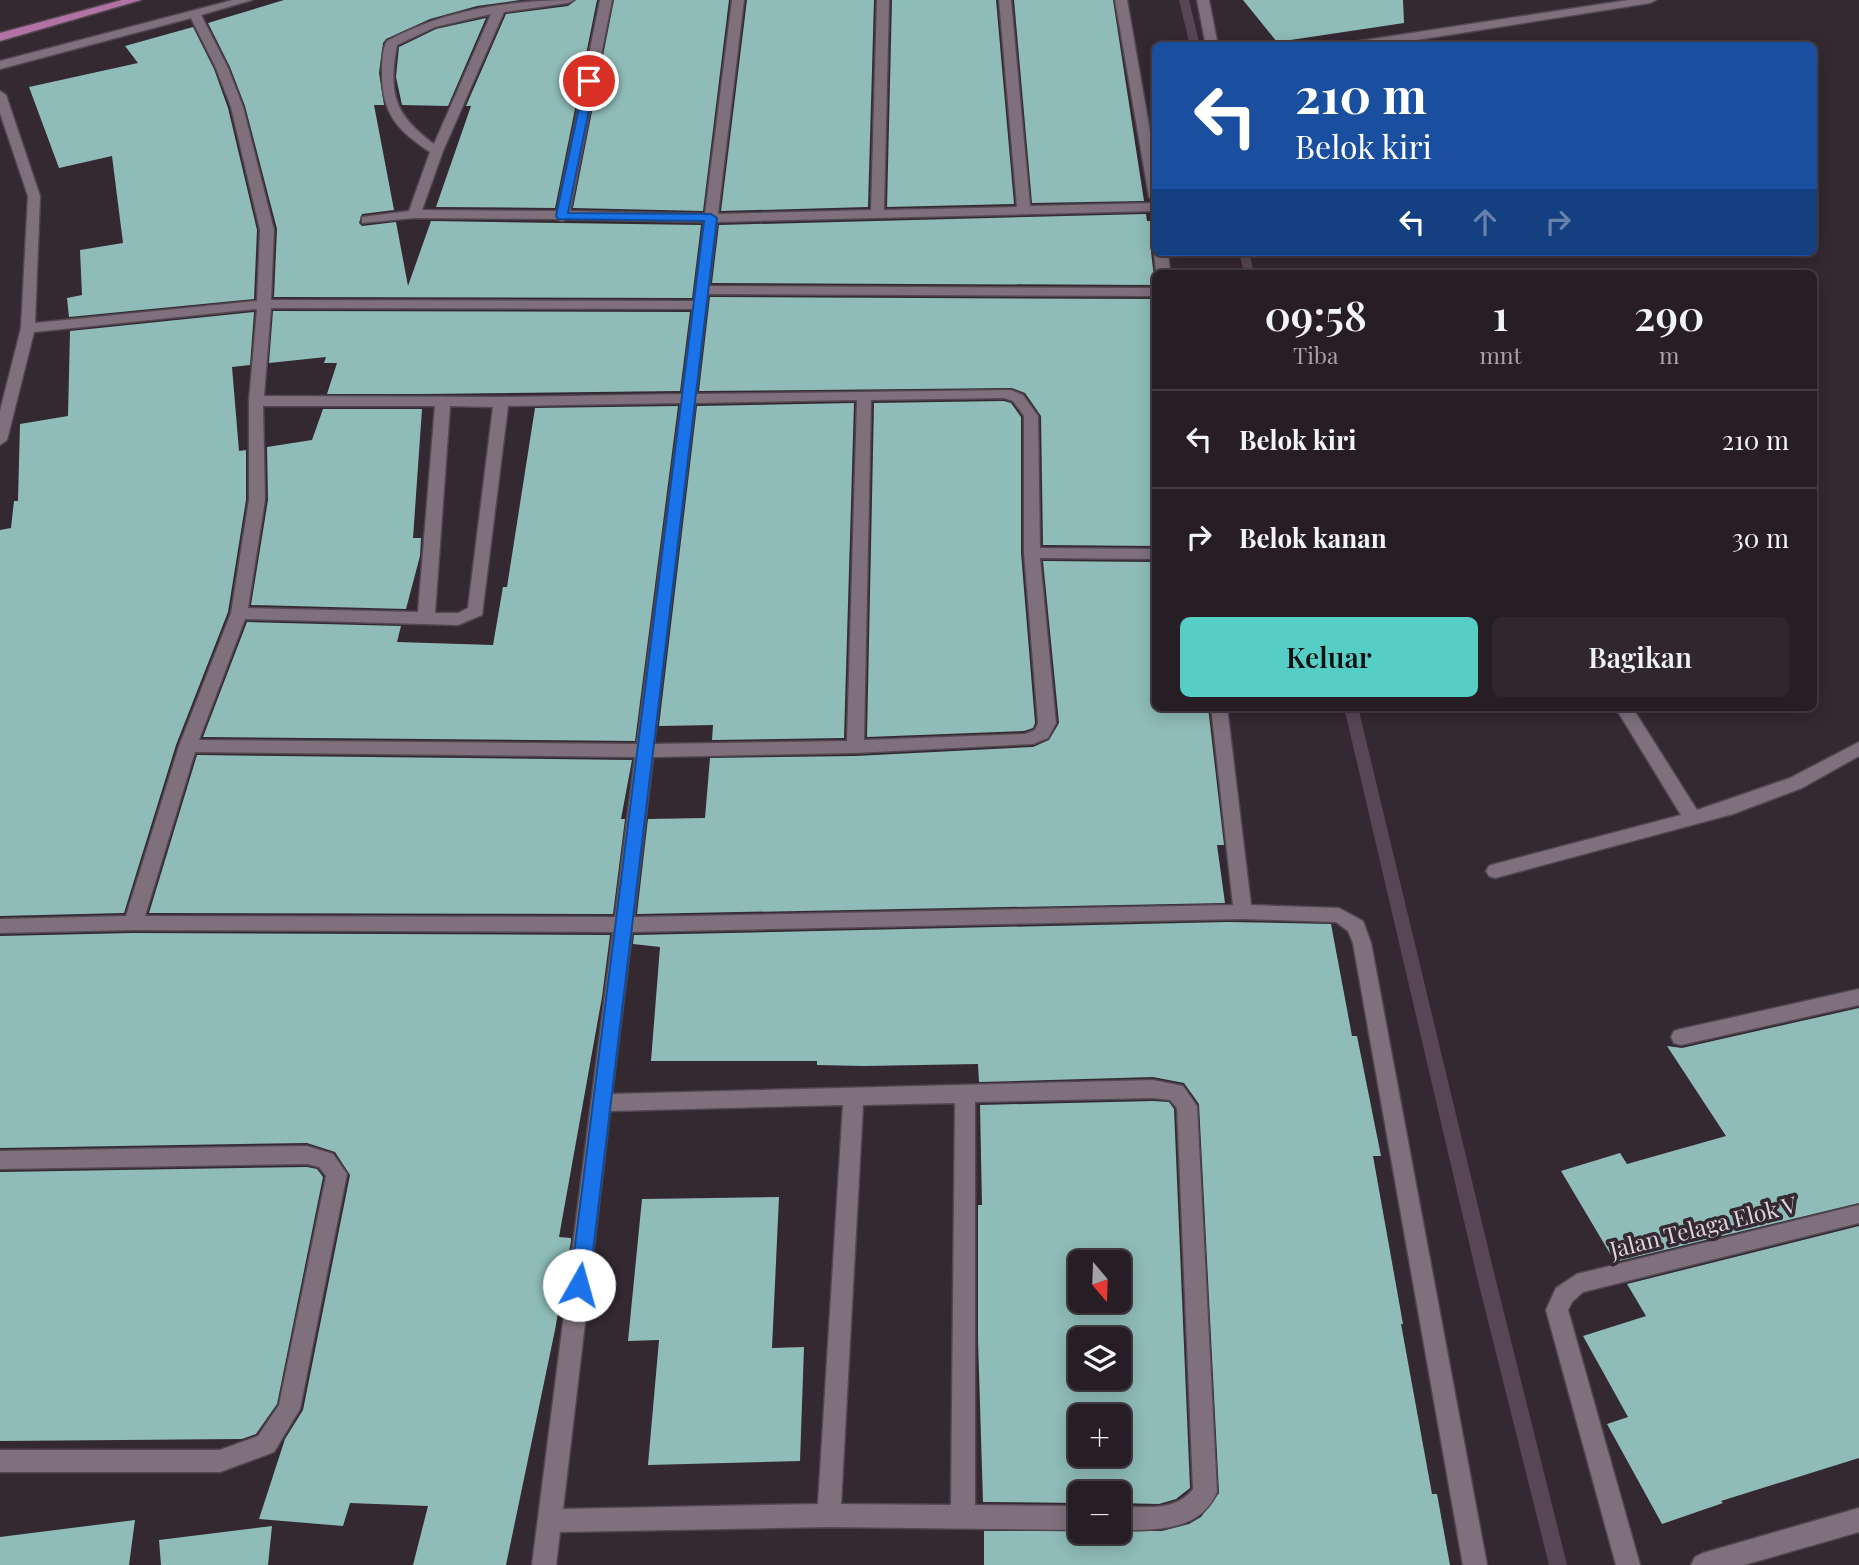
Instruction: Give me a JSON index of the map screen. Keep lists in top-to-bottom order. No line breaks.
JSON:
{"streets":{"street":["Jalan Telaga Elok V"]},"north":"bottom","page":{"turn":["210 m","Belok kiri"],"eta":["09:58","Tiba","1","mnt","290","m"],"list":[{"name":"Belok kiri","value":"210 m"},{"name":"Belok kanan","value":"30 m"}],"buttons":["Keluar","Bagikan"],"map_buttons":["+","−"]}}
